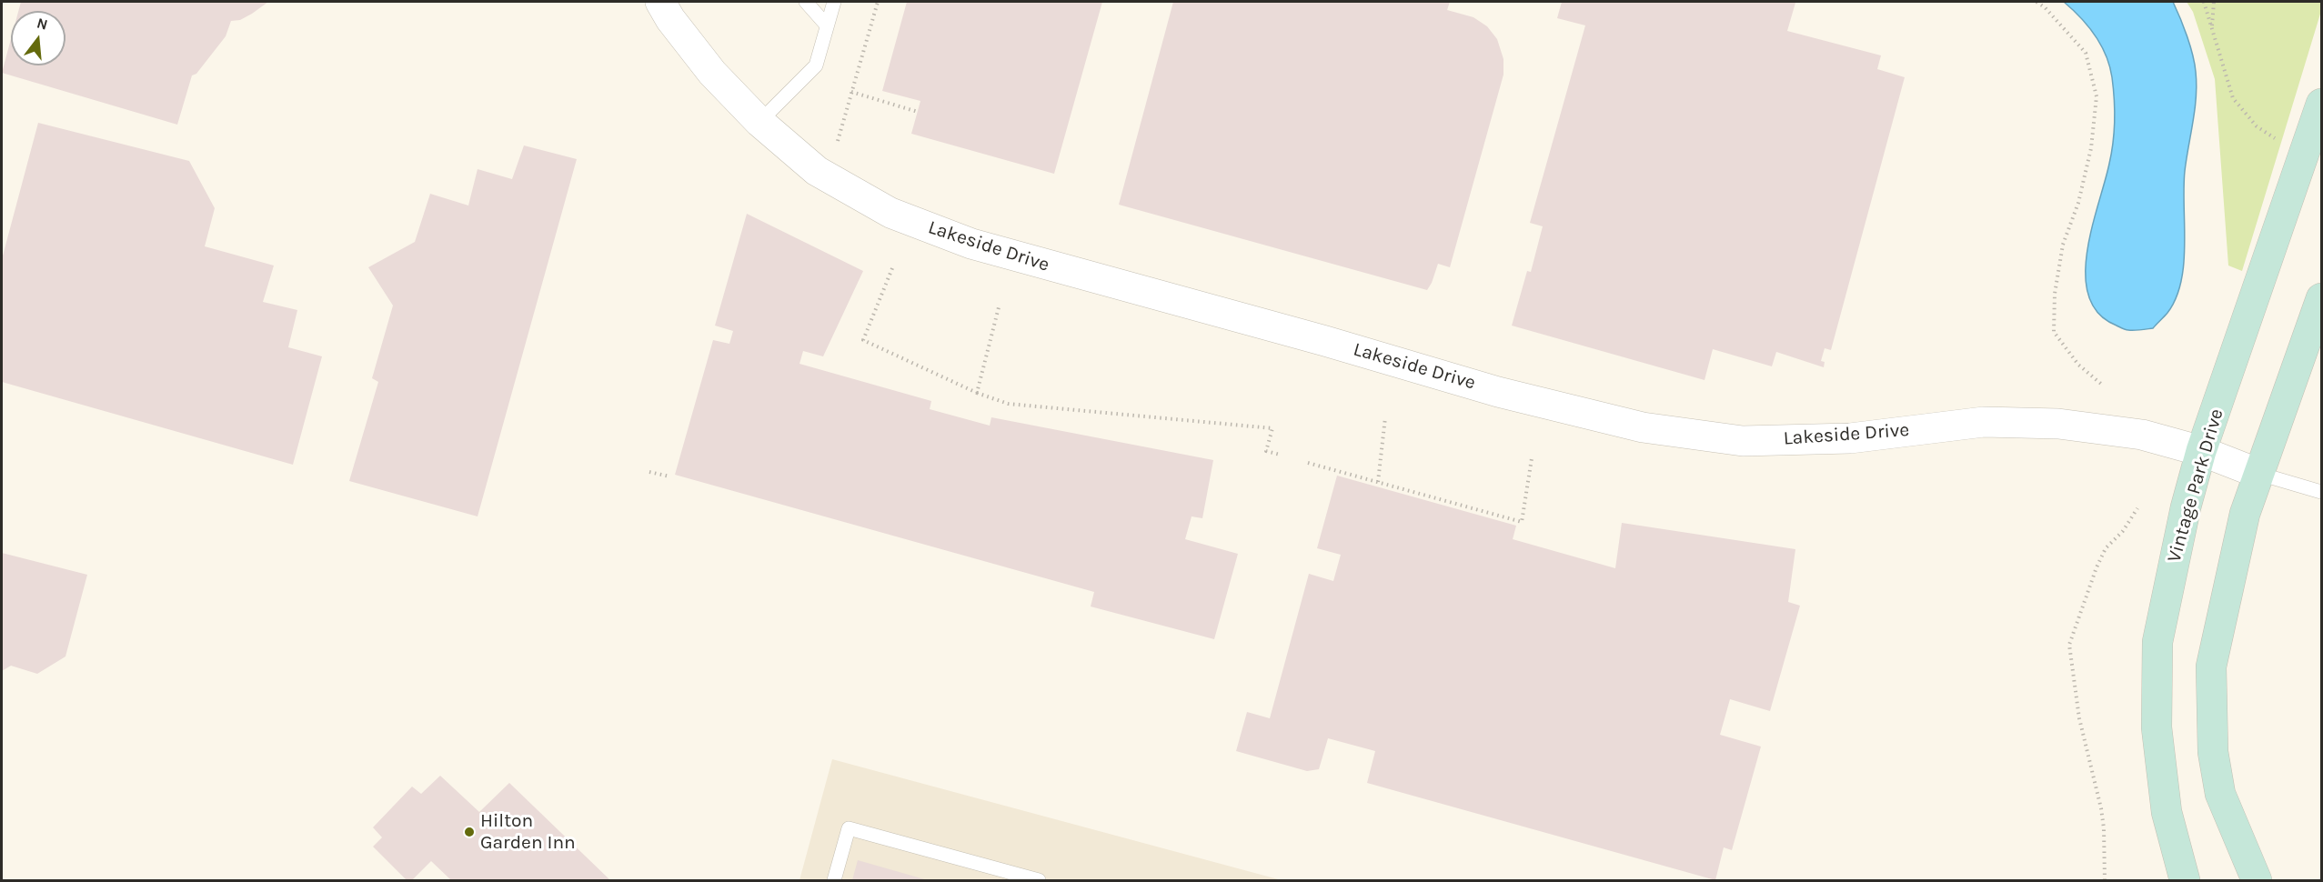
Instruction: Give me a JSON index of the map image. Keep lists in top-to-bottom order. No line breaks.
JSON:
{"streets":{"main road":["Vintage Park Drive"],"street":["Lakeside Drive"]},"crossings":[["Lakeside Drive","Vintage Park Drive"]],"places":["Hilton Garden Inn"],"north":"top"}
